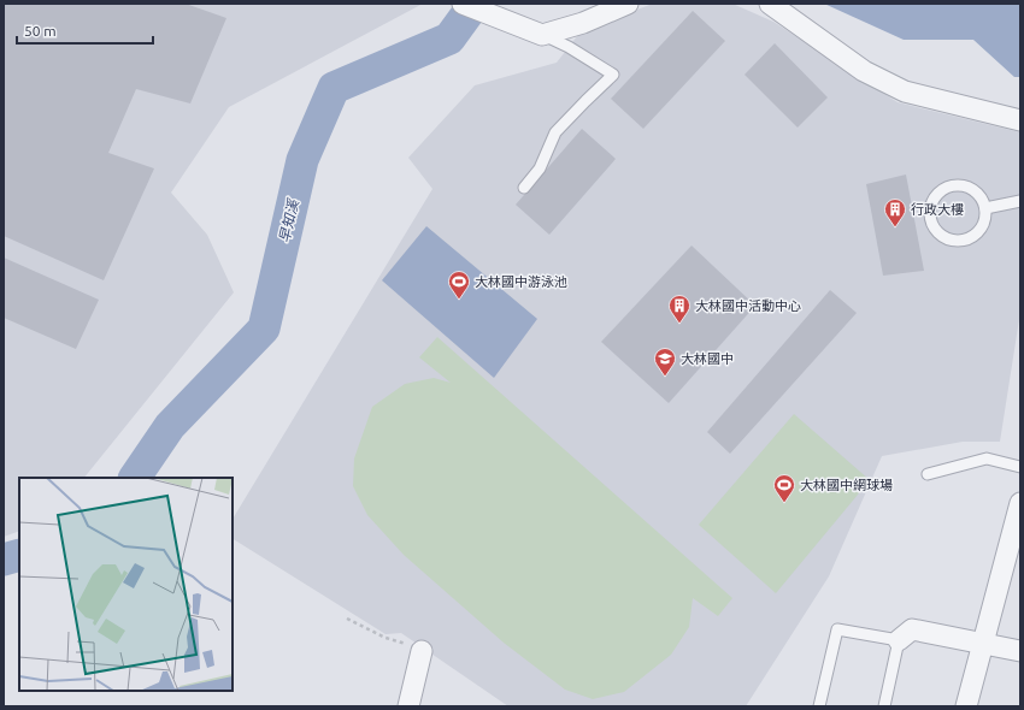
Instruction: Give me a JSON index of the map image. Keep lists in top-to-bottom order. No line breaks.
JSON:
{"water":["早知溪"],"places":{"building":["行政大樓","大林國中活動中心"],"sports":["大林國中游泳池","大林國中網球場"],"school or university":["大林國中"]},"scale_bar":"50 m"}
